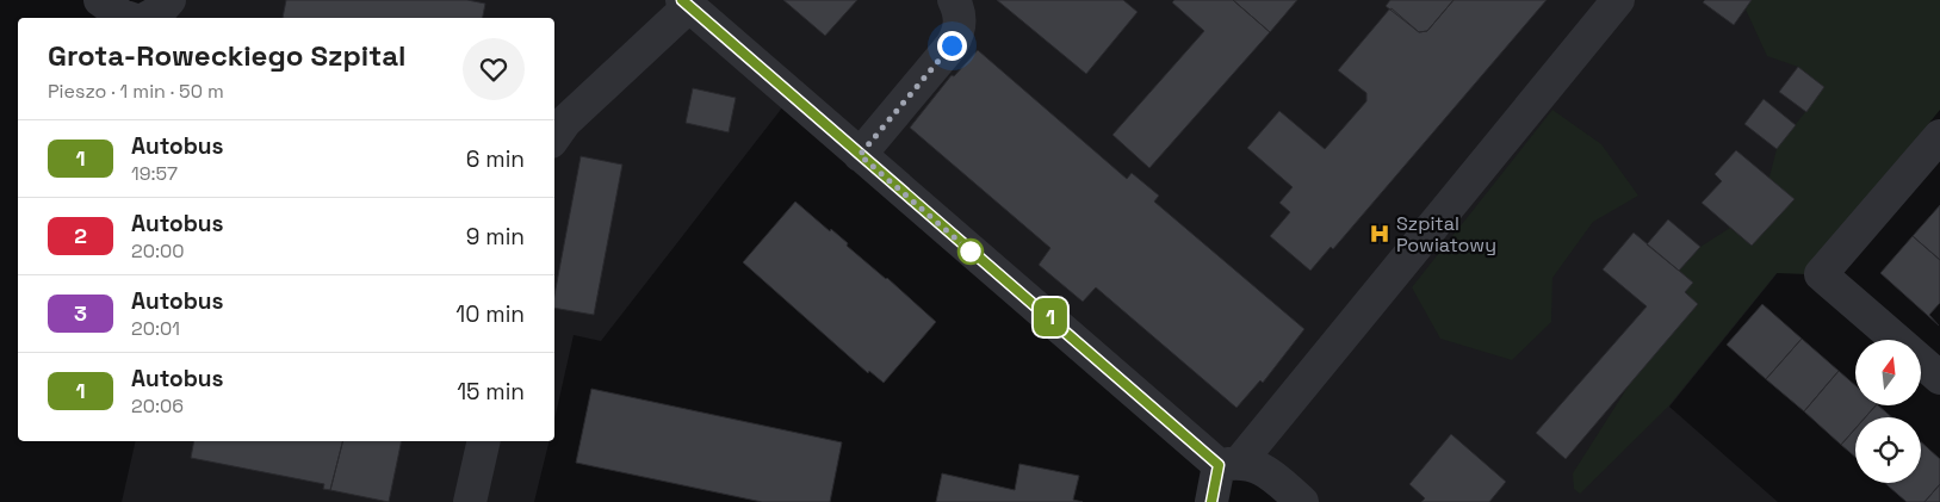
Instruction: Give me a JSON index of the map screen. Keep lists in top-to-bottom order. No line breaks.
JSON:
{"places":{"hospital":["Szpital Powiatowy"]},"lines":["bus line 1"],"north":"top","page":{"on_map":"1","heading":["Grota-Roweckiego Szpital","Pieszo · 1 min · 50 m"],"list":[{"mark":"1","name":"Autobus","note":"19:57","value":"6 min"},{"mark":"2","name":"Autobus","note":"20:00","value":"9 min"},{"mark":"3","name":"Autobus","note":"20:01","value":"10 min"},{"mark":"1","name":"Autobus","note":"20:06","value":"15 min"}]}}
